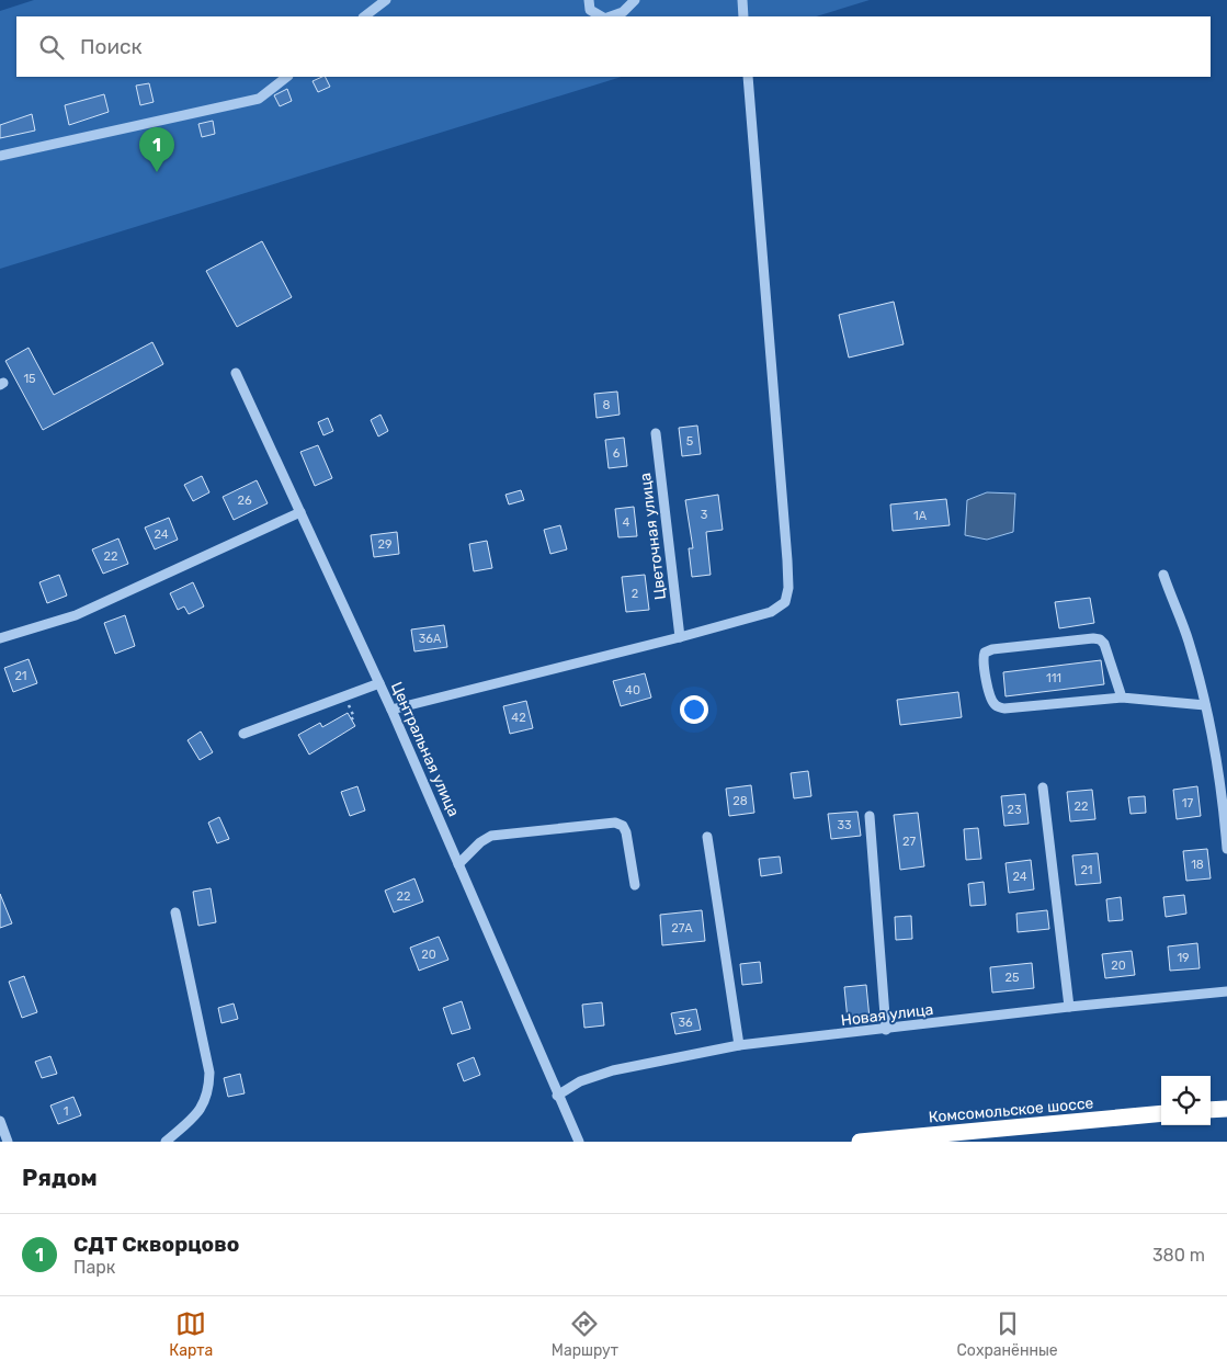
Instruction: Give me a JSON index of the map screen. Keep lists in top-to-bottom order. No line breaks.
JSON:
{"streets":{"highway":["Комсомольское шоссе"],"street":["Цветочная улица","Центральная улица","Новая улица"]},"crossings":[["Центральная улица","Новая улица"]],"house_numbers":["15","8","5","6","26","3","1А","4","24","29","22","2","36А","21","111","40","42","28","17","22","23","33","27","18","21","24","22","27А","20","19","20","25","36","1"],"page":{"search":"Поиск","pins":"1","heading":"Рядом","list":[{"mark":"1","name":"СДТ Скворцово","note":"Парк","value":"380 m"}],"nav":["Карта","Маршрут","Сохранённые"]}}
